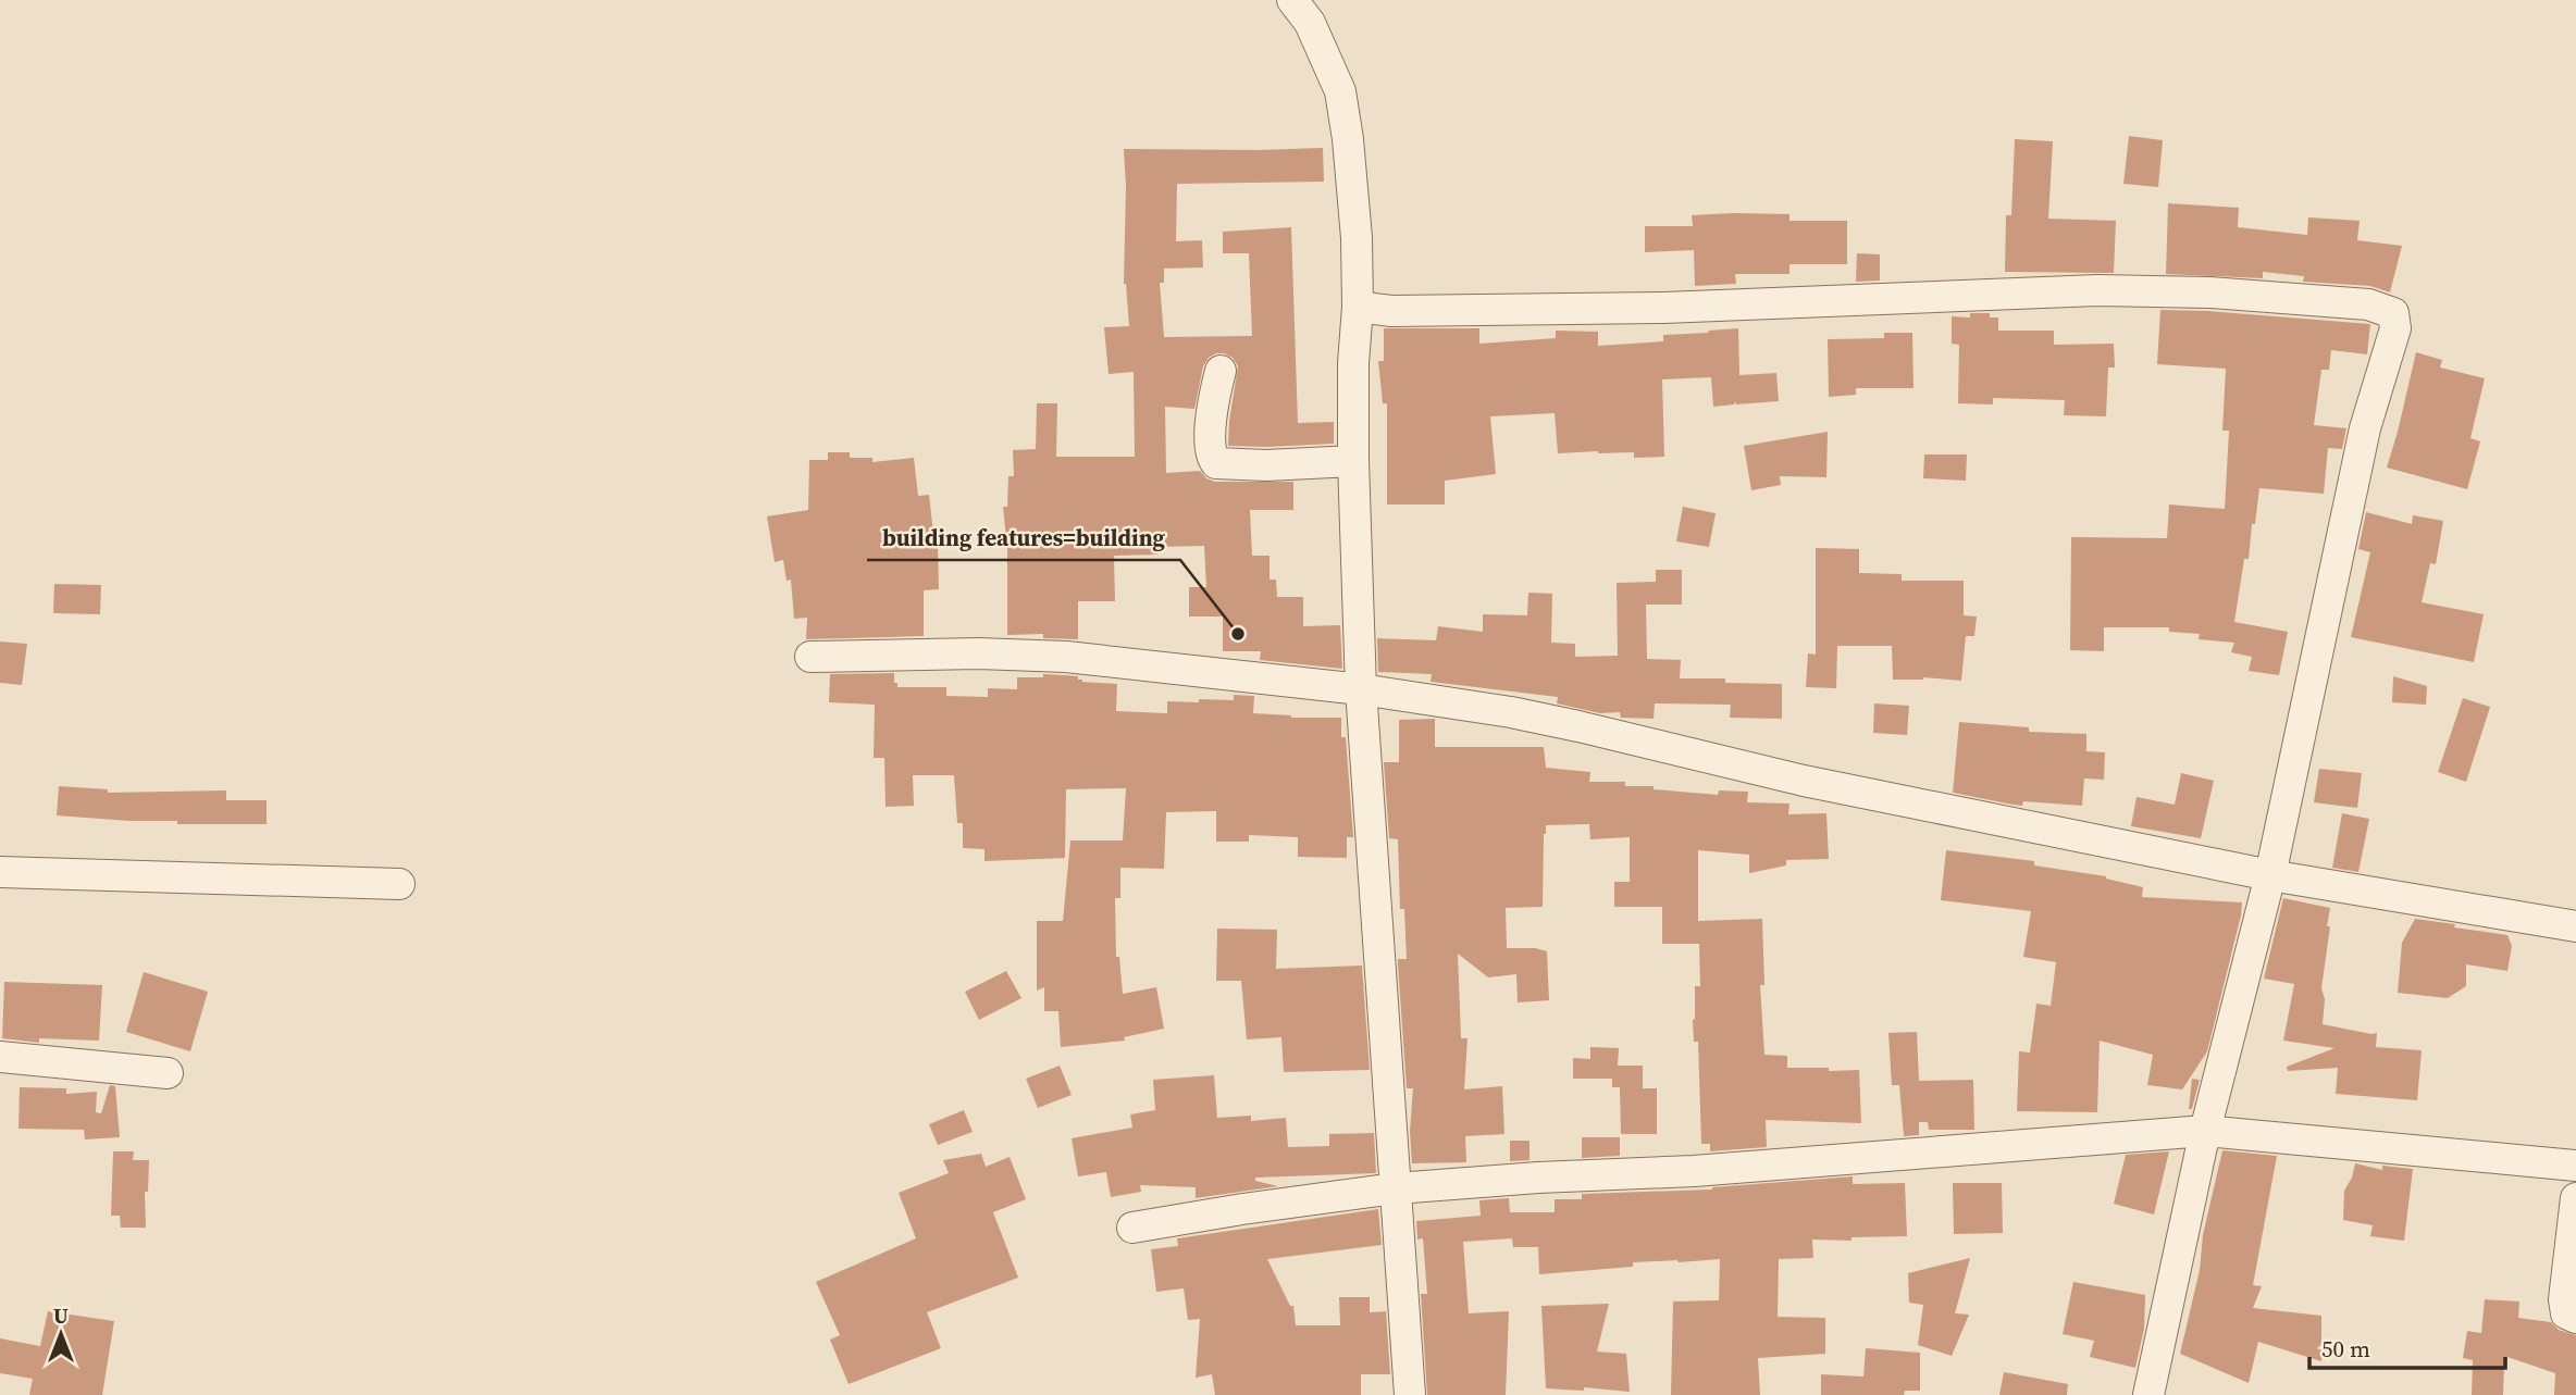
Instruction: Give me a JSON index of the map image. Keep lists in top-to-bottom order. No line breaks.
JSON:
{"places":["building features=building"],"scale_bar":"50 m","north":"top"}
